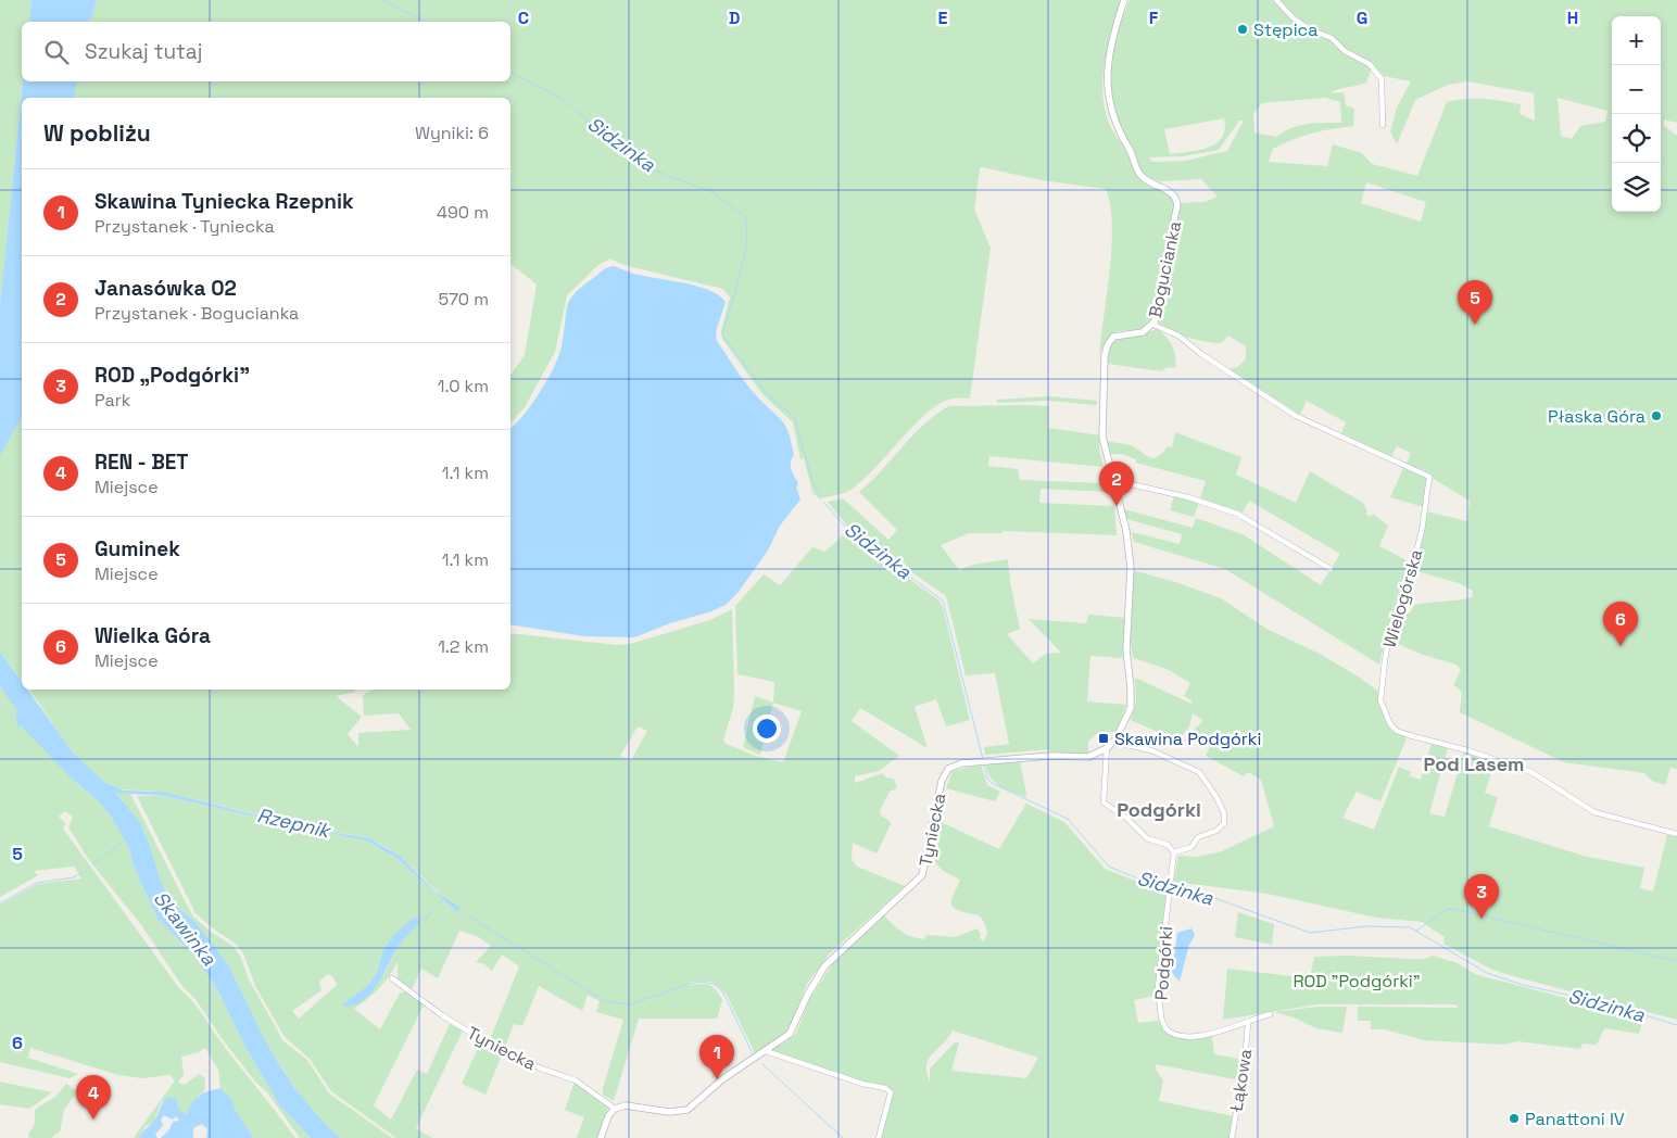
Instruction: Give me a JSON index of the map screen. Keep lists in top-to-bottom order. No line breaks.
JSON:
{"streets":{"street":["Bogucianka","Wielogórska","Tyniecka","Podgórki","Łąkowa"]},"crossings":[["Bogucianka","Wielogórska"],["Bogucianka","Tyniecka"],["Podgórki","Łąkowa"]],"districts":["Pod Lasem","Podgórki"],"water":["Sidzinka","Rzepnik","Skawinka"],"parks":["ROD \"Podgórki\""],"places":{"other":["Stępica","Płaska Góra","Panattoni IV"],"transit":["Skawina Podgórki"]},"page":{"map_buttons":["+","−"],"search":"Szukaj tutaj","heading":["W pobliżu","Wyniki: 6"],"list":[{"mark":"1","name":"Skawina Tyniecka Rzepnik","note":"Przystanek · Tyniecka","value":"490 m"},{"mark":"2","name":"Janasówka 02","note":"Przystanek · Bogucianka","value":"570 m"},{"mark":"3","name":"ROD „Podgórki”","note":"Park","value":"1.0 km"},{"mark":"4","name":"REN - BET","note":"Miejsce","value":"1.1 km"},{"mark":"5","name":"Guminek","note":"Miejsce","value":"1.1 km"},{"mark":"6","name":"Wielka Góra","note":"Miejsce","value":"1.2 km"}],"pins":["5","2","6","3","1","4"]},"grid":{"columns":["C","D","E","F","G","H"],"rows":["5","6"]}}
